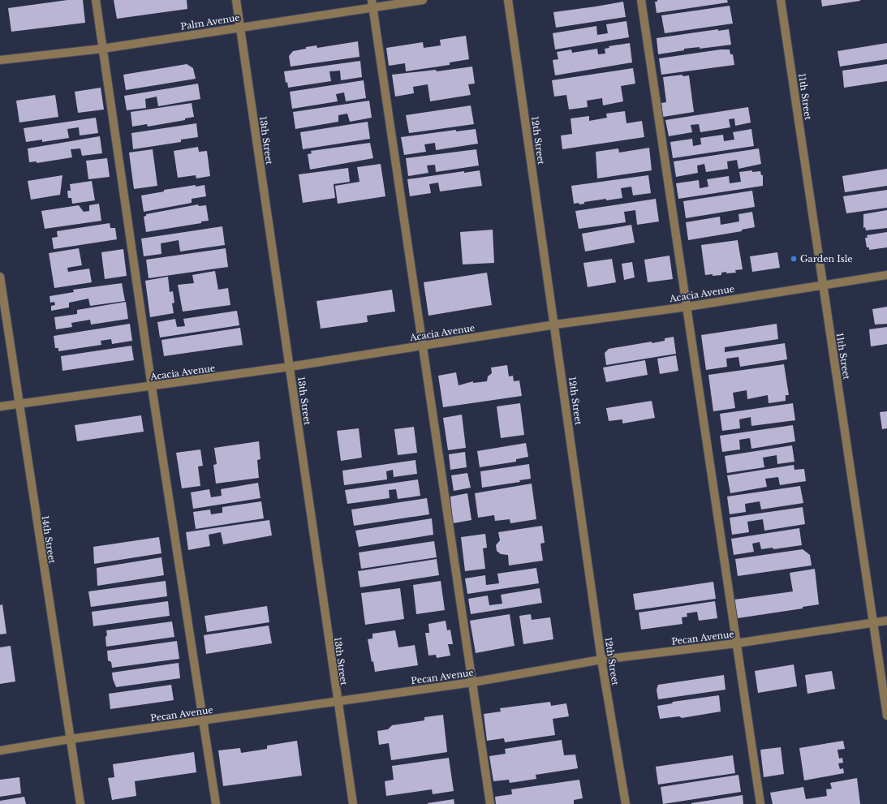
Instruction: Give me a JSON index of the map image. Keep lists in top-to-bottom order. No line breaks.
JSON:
{"streets":{"street":["Palm Avenue","11th Street","13th Street","12th Street","Acacia Avenue","14th Street","Pecan Avenue"]},"crossings":[["Palm Avenue","13th Street"],["11th Street","Acacia Avenue"],["11th Street","Pecan Avenue"],["13th Street","Acacia Avenue"],["13th Street","Pecan Avenue"],["12th Street","Acacia Avenue"],["12th Street","Pecan Avenue"],["Acacia Avenue","14th Street"],["14th Street","Pecan Avenue"]],"places":["Garden Isle"]}
